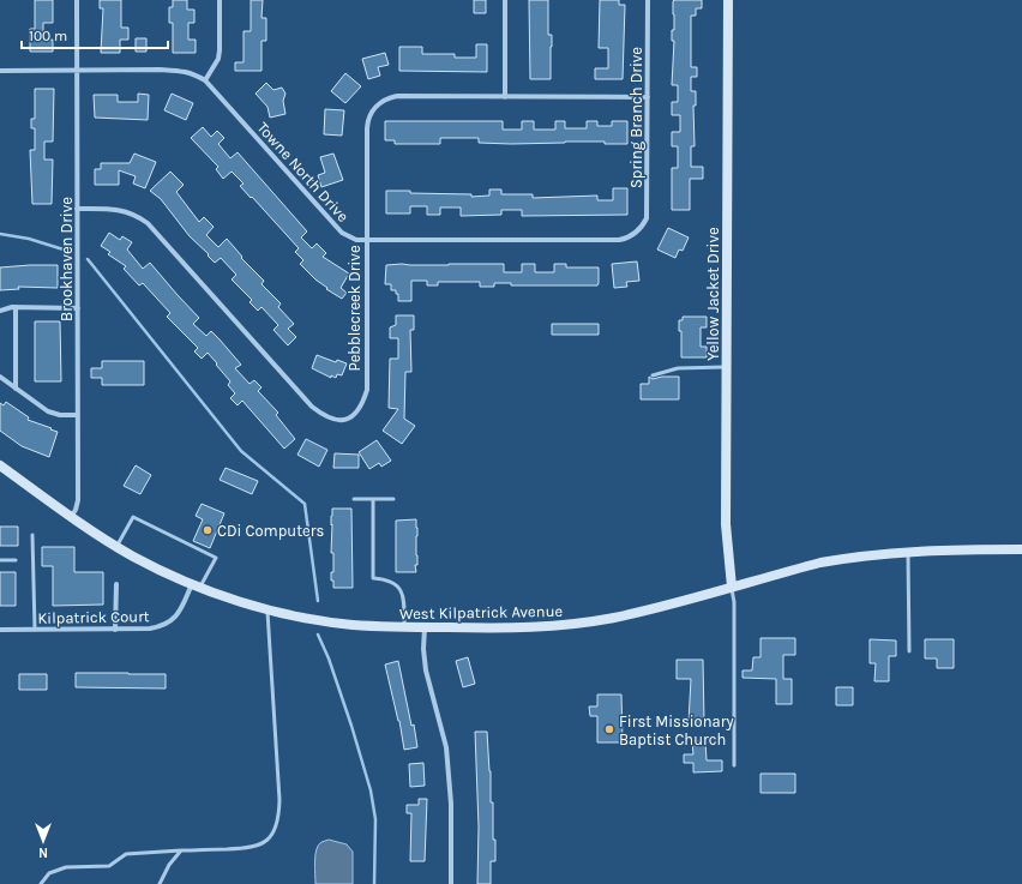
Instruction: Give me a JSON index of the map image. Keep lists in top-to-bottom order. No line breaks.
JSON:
{"streets":{"main road":["Yellow Jacket Drive","West Kilpatrick Avenue"],"street":["Spring Branch Drive","Towne North Drive","Brookhaven Drive","Pebblecreek Drive","Kilpatrick Court"]},"crossings":[["Spring Branch Drive","Towne North Drive"],["Spring Branch Drive","Pebblecreek Drive"],["Towne North Drive","Brookhaven Drive"],["Towne North Drive","Pebblecreek Drive"],["Brookhaven Drive","Pebblecreek Drive"],["Brookhaven Drive","West Kilpatrick Avenue"],["Yellow Jacket Drive","West Kilpatrick Avenue"],["West Kilpatrick Avenue","Kilpatrick Court"]],"places":["CDi Computers","First Missionary Baptist Church"],"scale_bar":"100 m","north":"bottom"}
